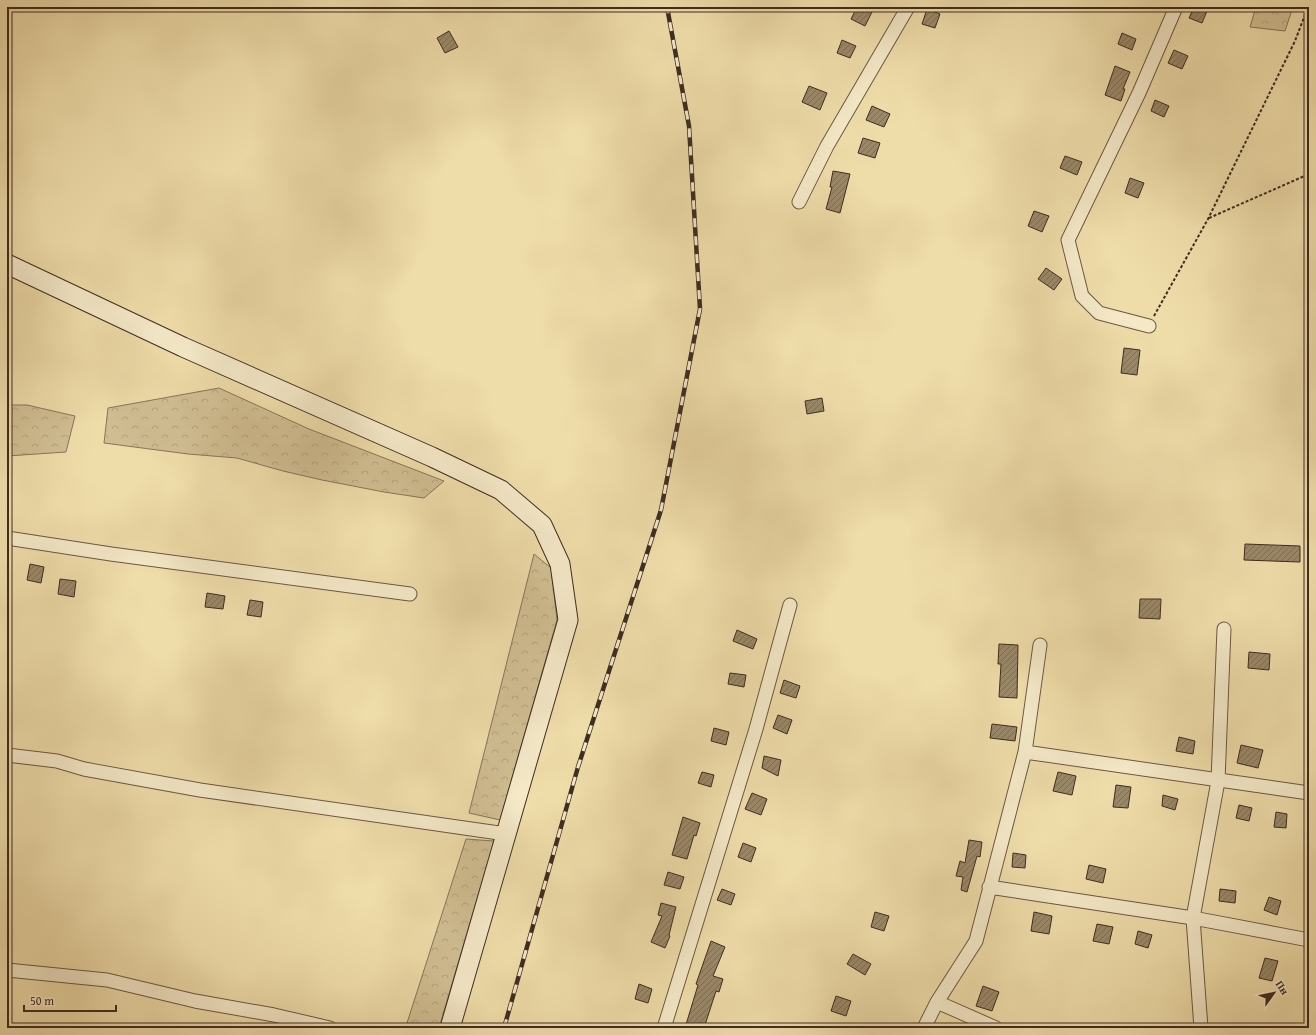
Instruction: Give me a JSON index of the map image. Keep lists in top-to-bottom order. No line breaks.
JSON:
{"scale_bar":"50 m","north":"top right"}
